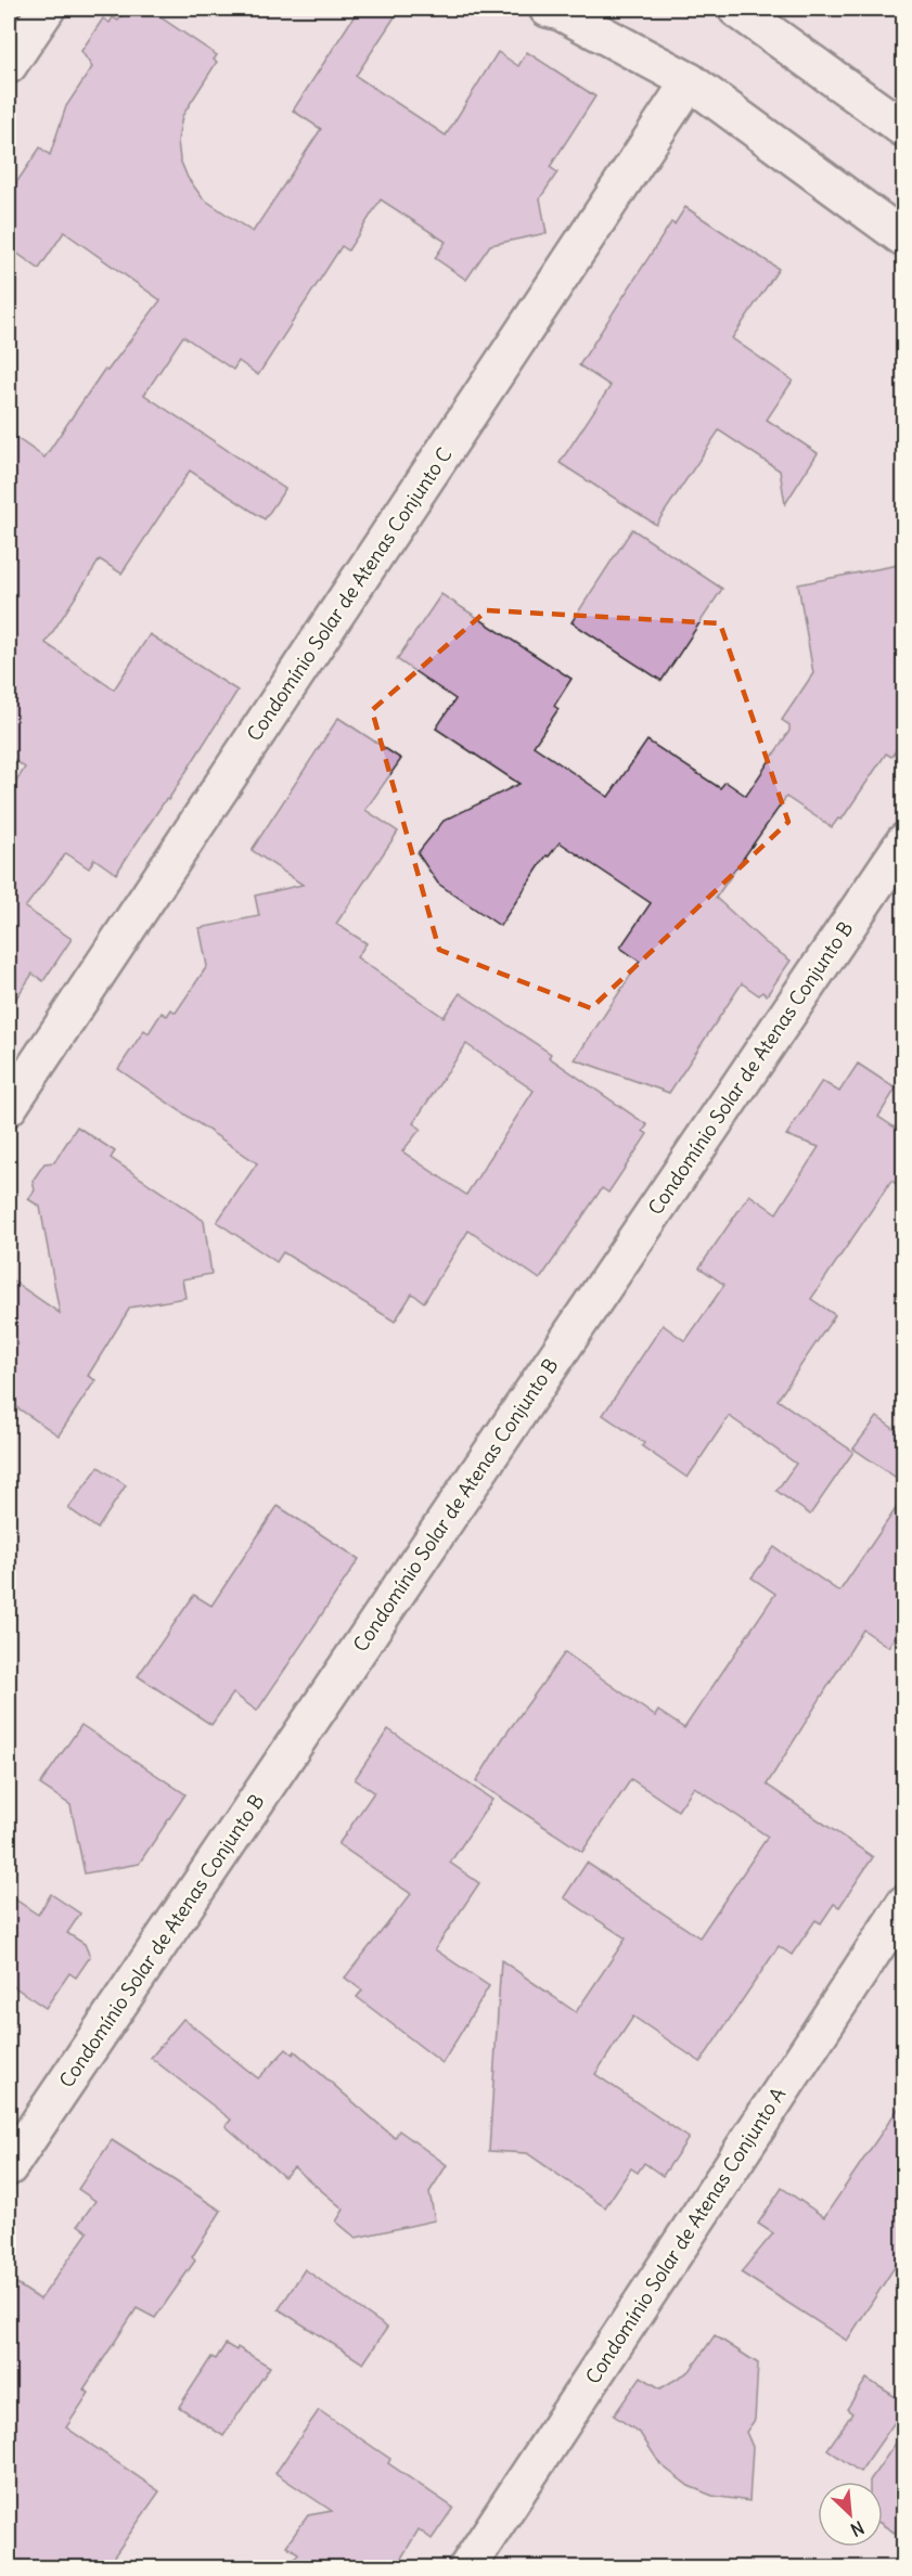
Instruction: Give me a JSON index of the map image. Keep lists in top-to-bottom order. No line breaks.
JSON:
{"streets":{"street":["Condomínio Solar de Atenas Conjunto C","Condomínio Solar de Atenas Conjunto B","Condomínio Solar de Atenas Conjunto A"]},"north":"bottom right"}
